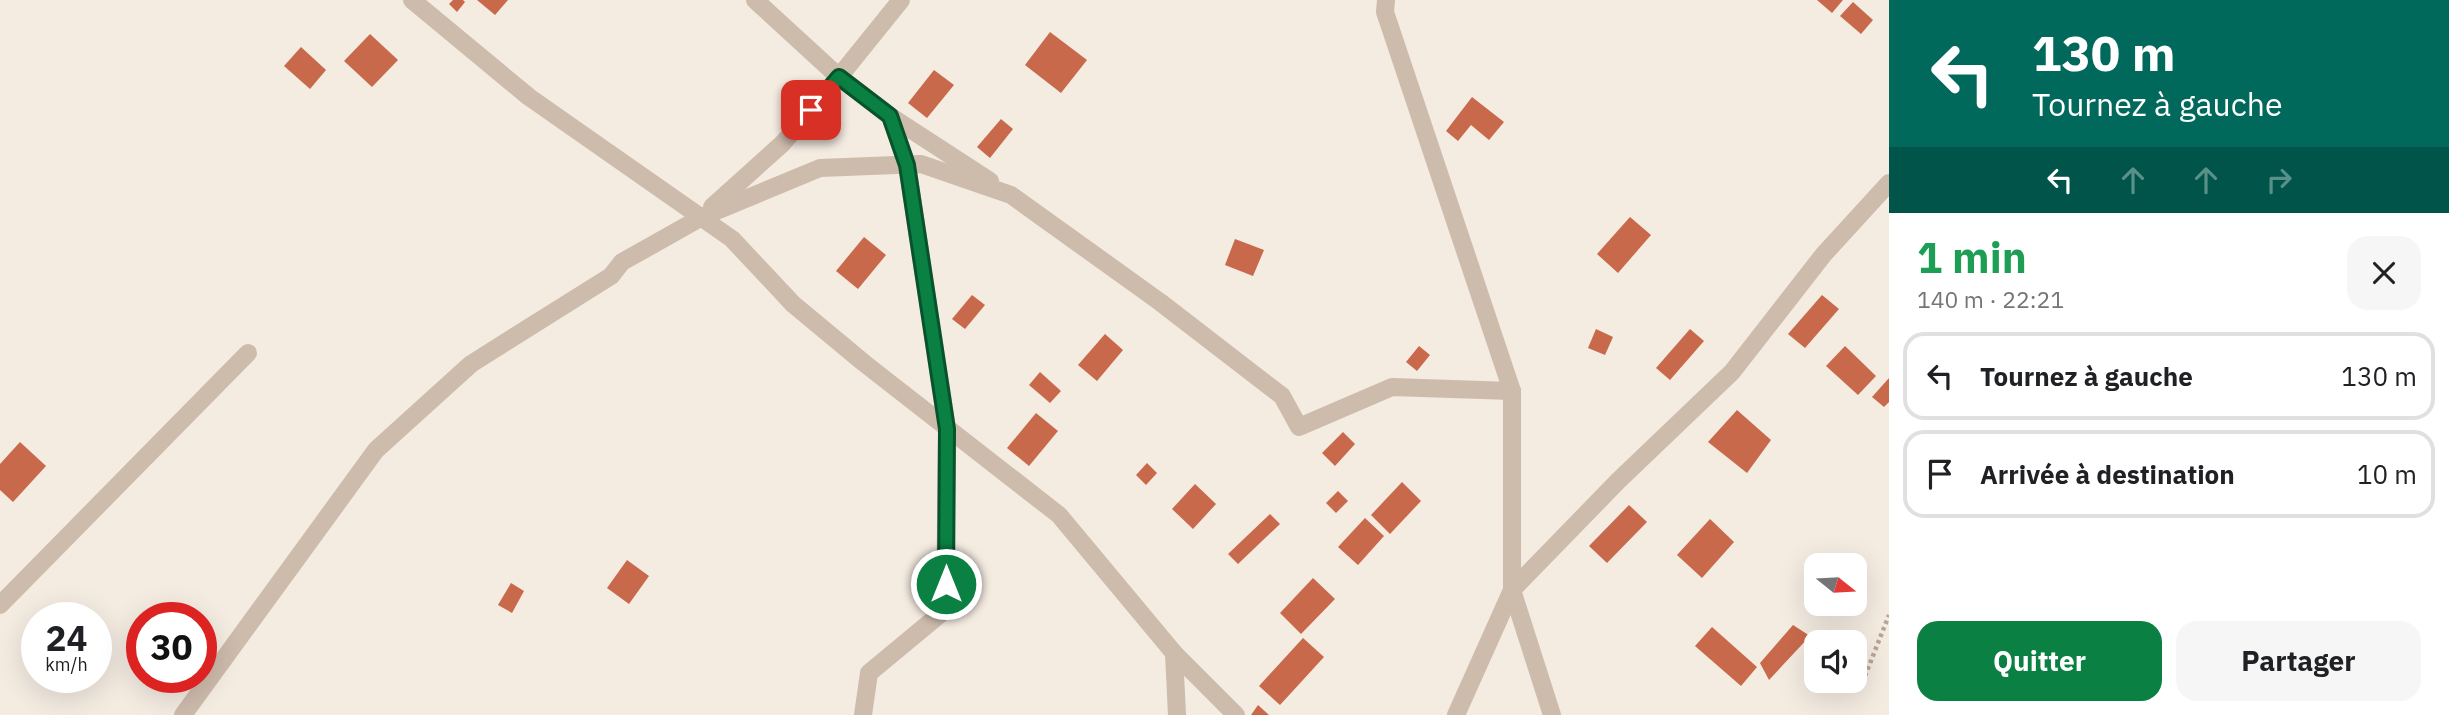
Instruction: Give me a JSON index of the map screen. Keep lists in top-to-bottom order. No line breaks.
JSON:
{"north":"right","page":{"turn":["130 m","Tournez à gauche"],"heading":["1 min","140 m · 22:21"],"list":[{"name":"Tournez à gauche","value":"130 m"},{"name":"Arrivée à destination","value":"10 m"}],"speed":"24 km/h","limit":"30","buttons":["Quitter","Partager"]}}
